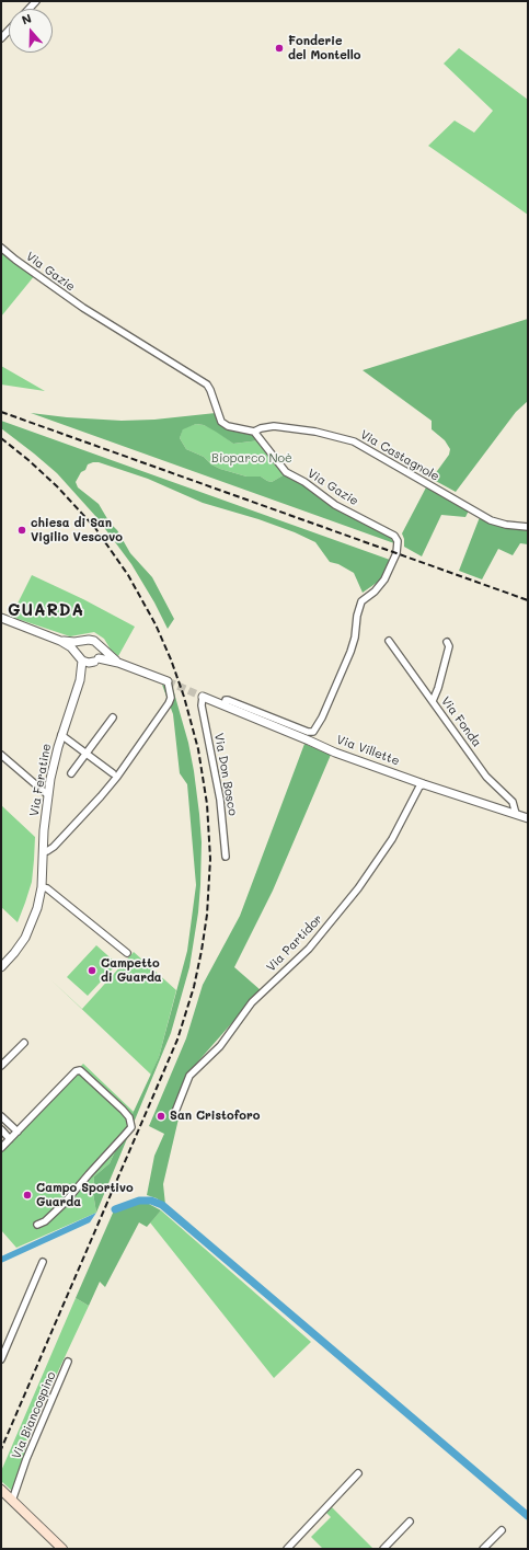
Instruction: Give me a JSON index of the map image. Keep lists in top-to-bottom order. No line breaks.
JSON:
{"streets":{"street":["Via Gazie","Via Castagnole","Via Fonda","Via Villette","Via Don Bosco","Via Feratine","Via Partidor","Via Biancospino"]},"crossings":[["Via Gazie","Via Castagnole"],["Via Gazie","Via Villette"],["Via Fonda","Via Villette"],["Via Villette","Via Don Bosco"],["Via Villette","Via Partidor"]],"districts":["GUARDA"],"parks":["Bioparco Noè"],"places":["Fonderie del Montello","chiesa di San Vigilio Vescovo","Campetto di Guarda","San Cristoforo","Campo Sportivo Guarda"],"north":"top"}
